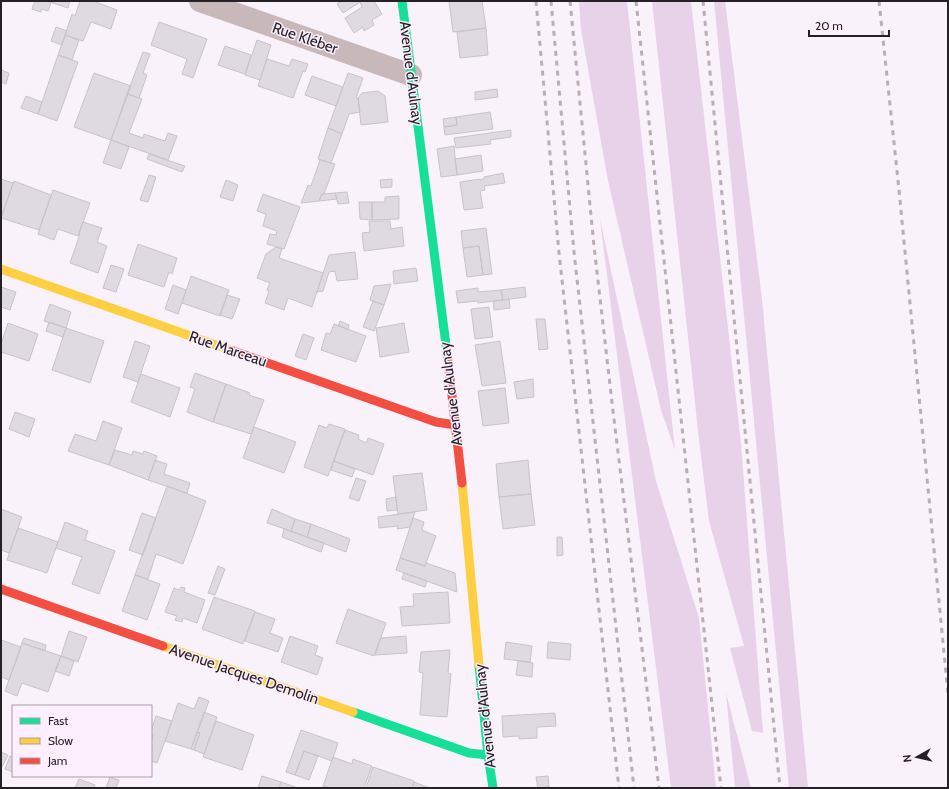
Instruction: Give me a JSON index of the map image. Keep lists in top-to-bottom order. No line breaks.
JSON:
{"streets":{"street":["Rue Kléber","Avenue d'Aulnay","Rue Marceau","Avenue Jacques Demolin"]},"crossings":[["Rue Kléber","Avenue d'Aulnay"],["Avenue d'Aulnay","Rue Marceau"],["Avenue d'Aulnay","Avenue Jacques Demolin"]],"legend":["Fast","Slow","Jam"],"scale_bar":"20 m","north":"left"}
